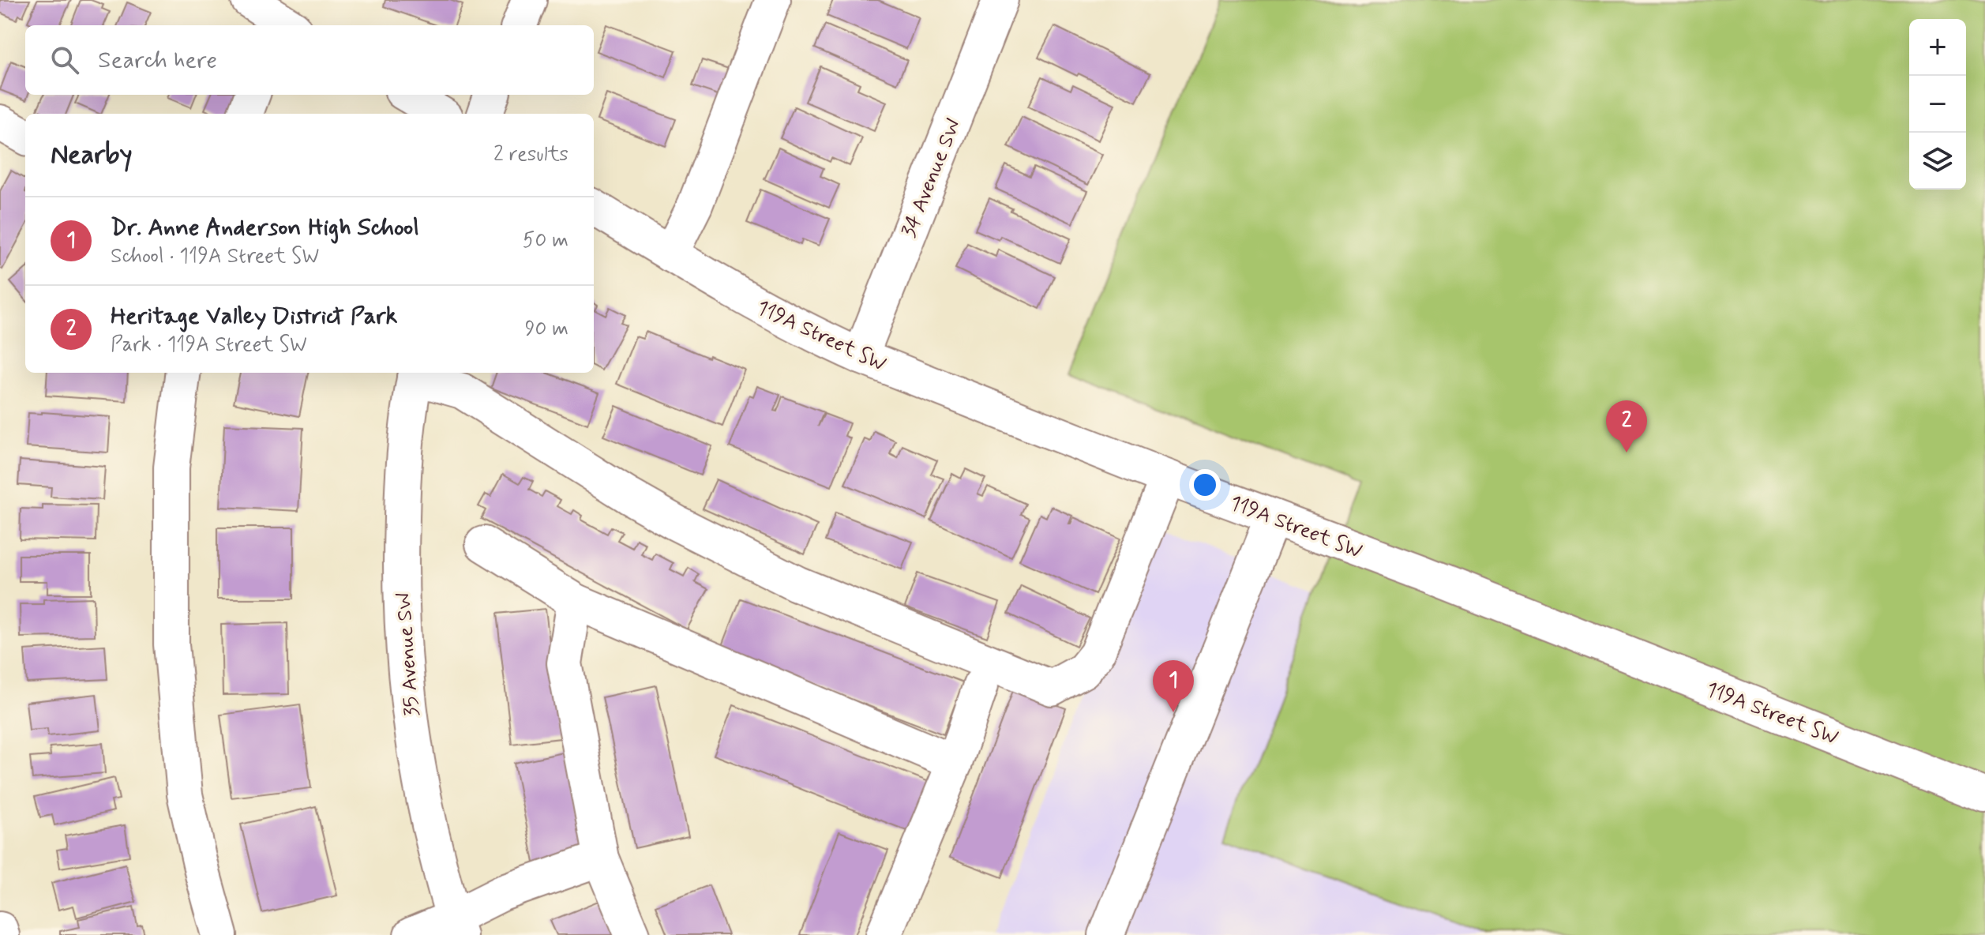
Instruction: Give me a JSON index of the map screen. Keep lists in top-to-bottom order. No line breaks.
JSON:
{"streets":{"street":["34 Avenue SW","119A Street SW","35 Avenue SW"]},"crossings":[["34 Avenue SW","119A Street SW"]],"page":{"map_buttons":["+","−"],"search":"Search here","heading":["Nearby","2 results"],"list":[{"mark":"1","name":"Dr. Anne Anderson High School","note":"School · 119A Street SW","value":"50 m"},{"mark":"2","name":"Heritage Valley District Park","note":"Park · 119A Street SW","value":"90 m"}],"pins":["2","1"]}}
